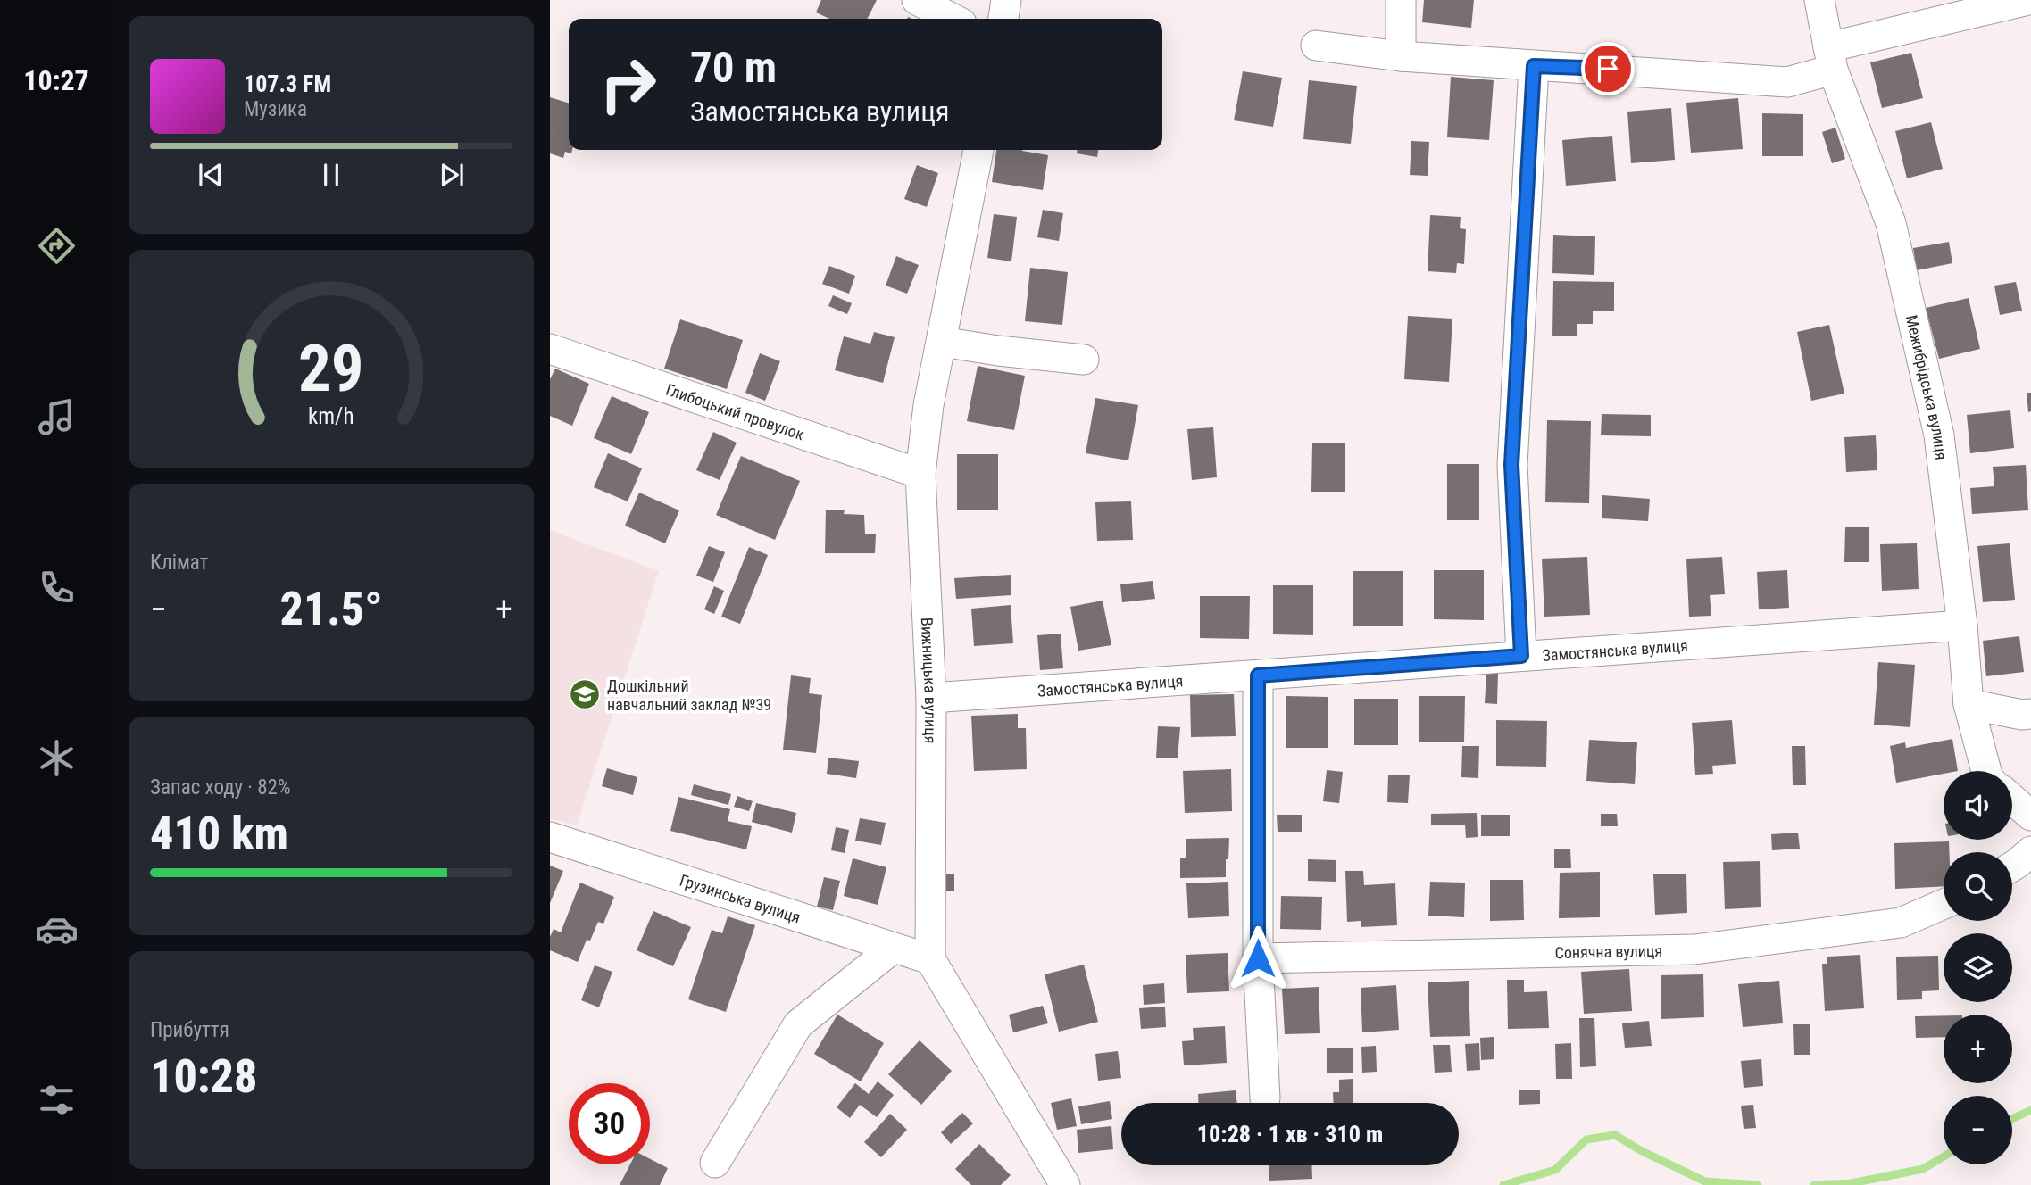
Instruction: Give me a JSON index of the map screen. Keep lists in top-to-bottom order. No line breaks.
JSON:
{"streets":{"street":["Межибрідська вулиця","Глибоцький провулок","Замостянська вулиця","Вижницька вулиця","Грузинська вулиця","Сонячна вулиця"]},"crossings":[["Межибрідська вулиця","Замостянська вулиця"],["Глибоцький провулок","Вижницька вулиця"],["Замостянська вулиця","Вижницька вулиця"],["Вижницька вулиця","Грузинська вулиця"]],"places":{"school or university":["Дошкільний навчальний заклад №39"]},"page":{"tabs":"10:27","turn":["70 m","Замостянська вулиця"],"song":["107.3 FM","Музика"],"tile":["Клімат",["Запас ходу · 82%","410 km"],["Прибуття","10:28"]],"heat":["−","21.5°","+"],"map_buttons":["+","−"],"limit":"30","trip":"10:28 · 1 хв · 310 m","gauge":["29","km/h"]}}
